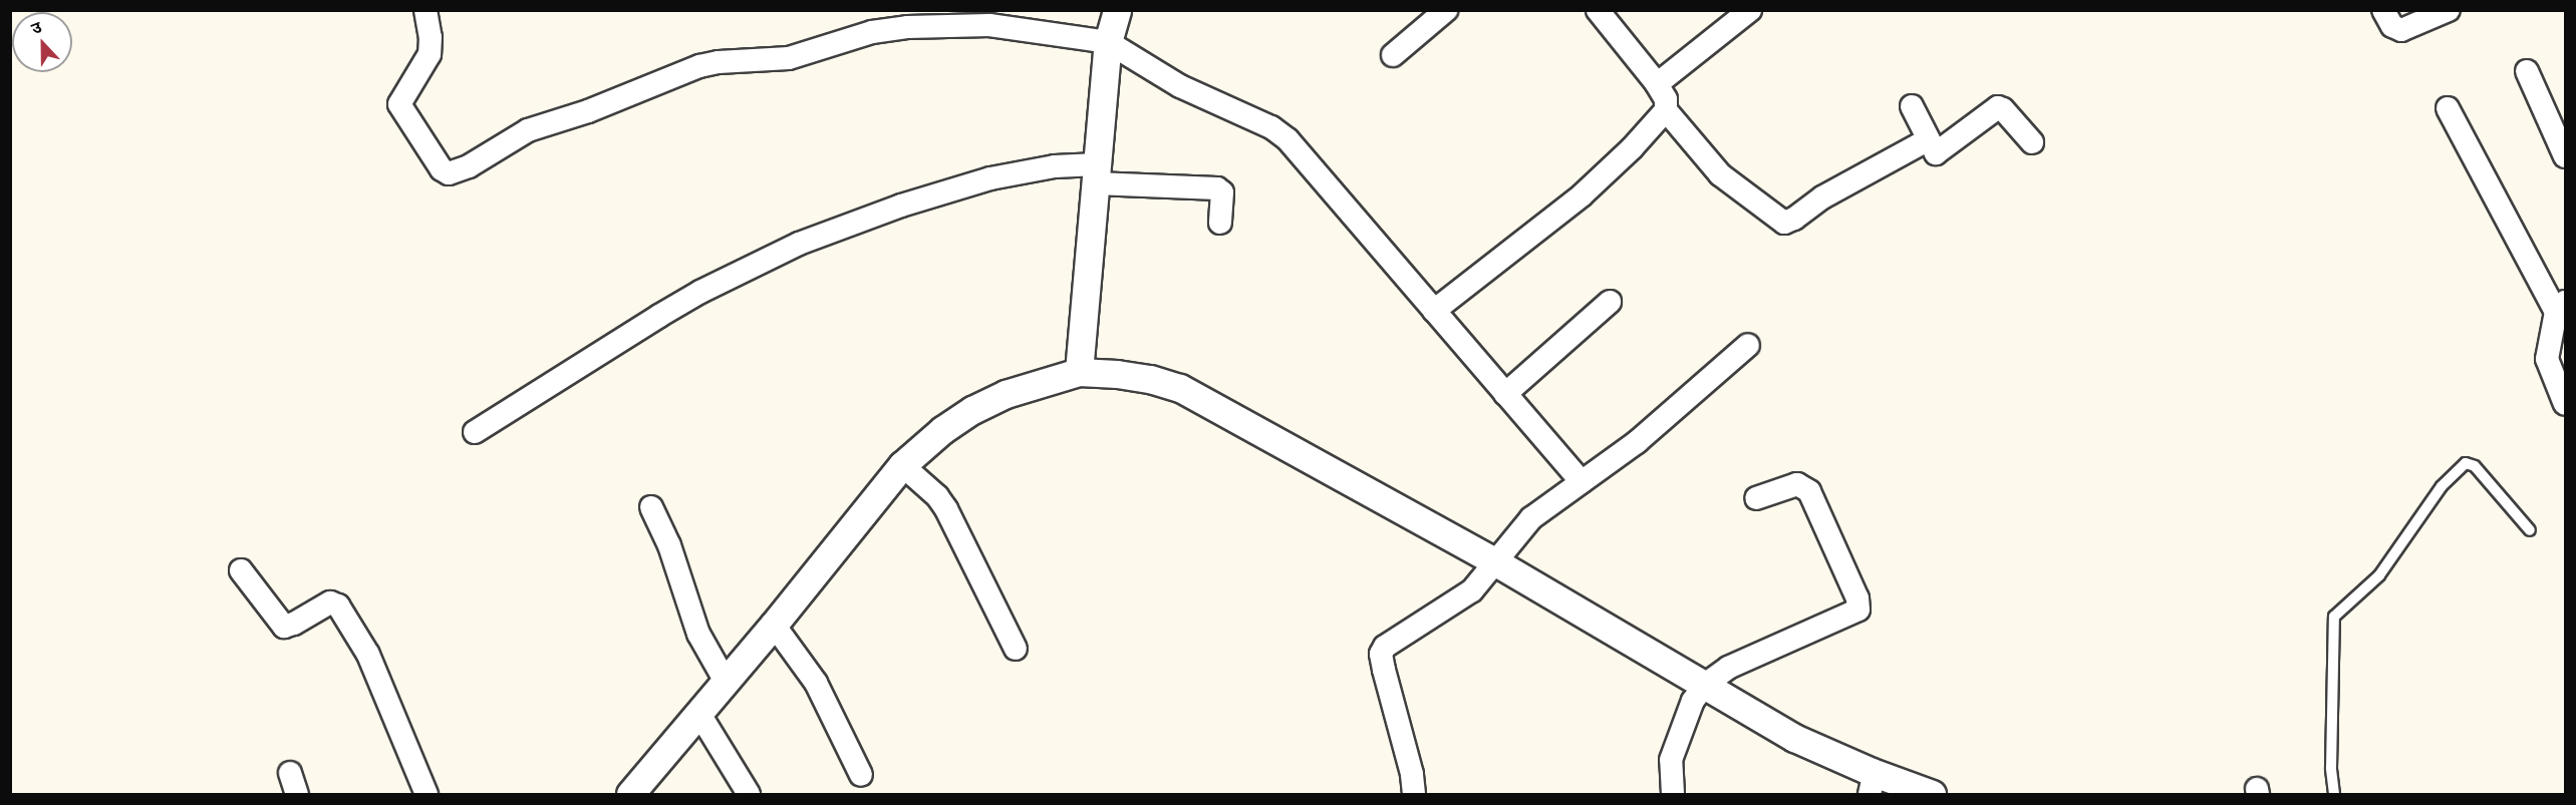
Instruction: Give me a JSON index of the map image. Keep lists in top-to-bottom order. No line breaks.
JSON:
{"north":"top"}
